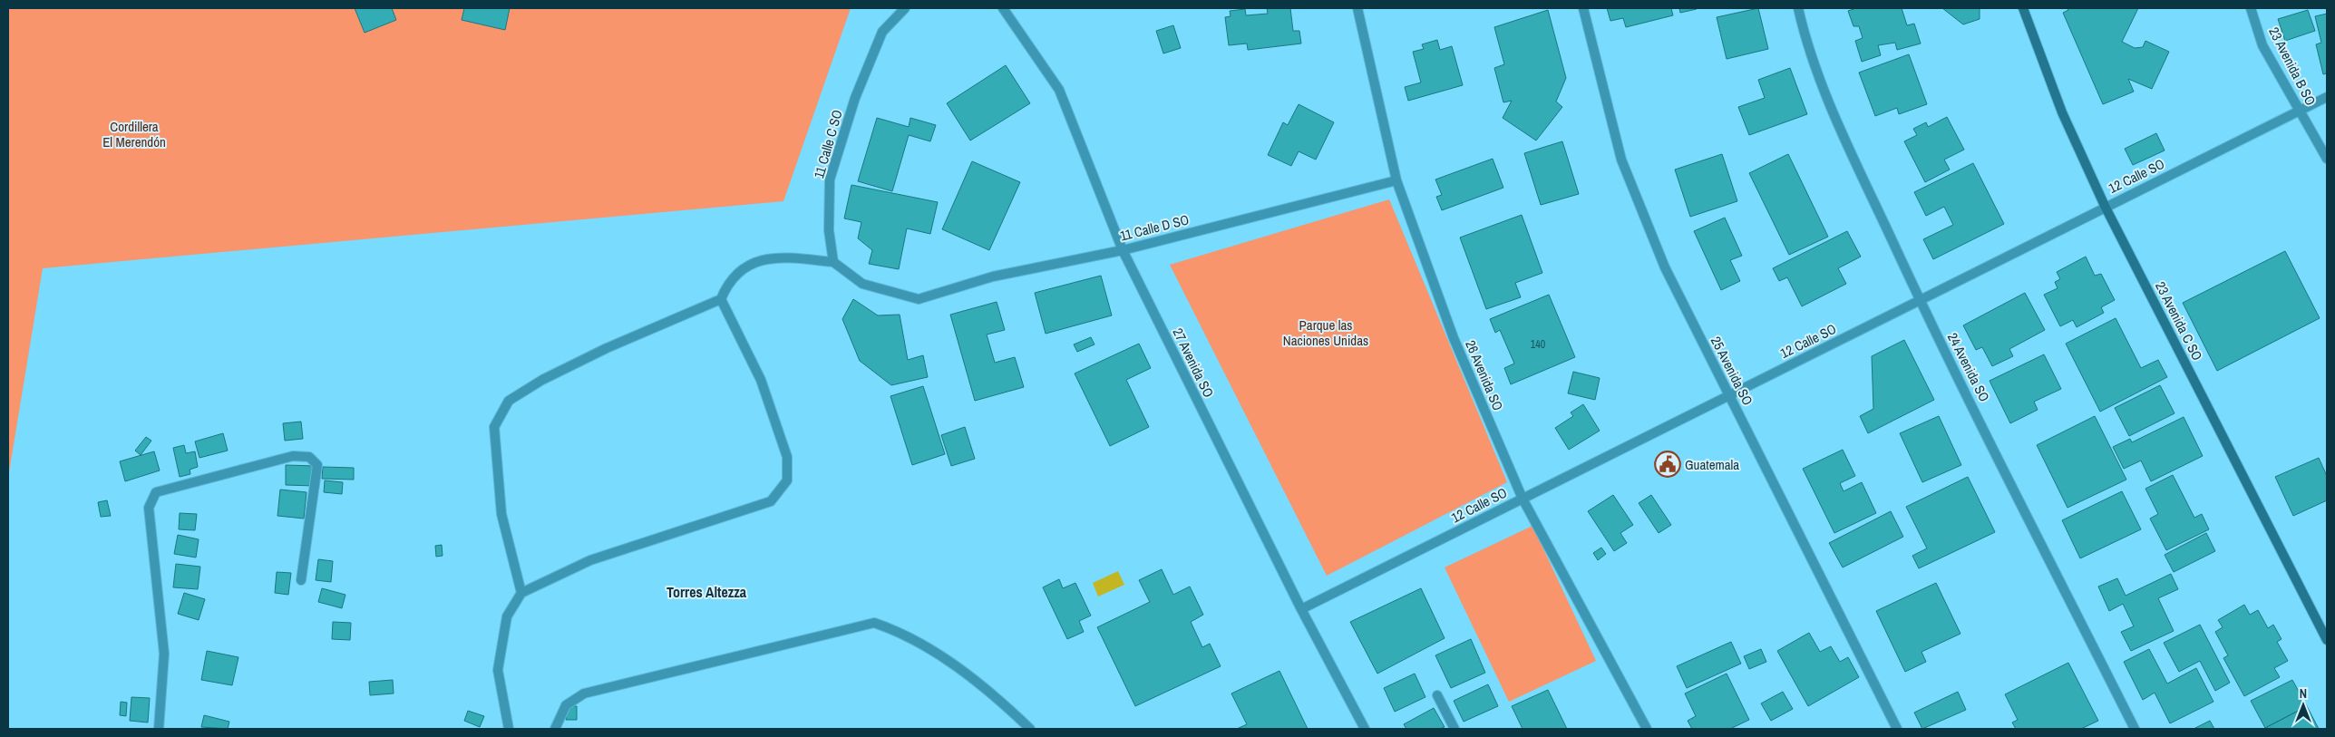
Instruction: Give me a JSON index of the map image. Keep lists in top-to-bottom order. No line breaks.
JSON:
{"streets":{"street":["23 Avenida B SO","11 Calle C SO","12 Calle SO","11 Calle D SO","23 Avenida C SO","27 Avenida SO","24 Avenida SO","25 Avenida SO","26 Avenida SO"]},"crossings":[["23 Avenida B SO","12 Calle SO"],["11 Calle C SO","11 Calle D SO"],["12 Calle SO","23 Avenida C SO"],["12 Calle SO","27 Avenida SO"],["12 Calle SO","24 Avenida SO"],["12 Calle SO","25 Avenida SO"],["12 Calle SO","26 Avenida SO"],["11 Calle D SO","27 Avenida SO"],["11 Calle D SO","26 Avenida SO"]],"districts":["Torres Altezza"],"parks":["Cordillera El Merendón","Parque las Naciones Unidas"],"places":{"public building":["Guatemala"]},"house_numbers":["140"],"north":"top"}
